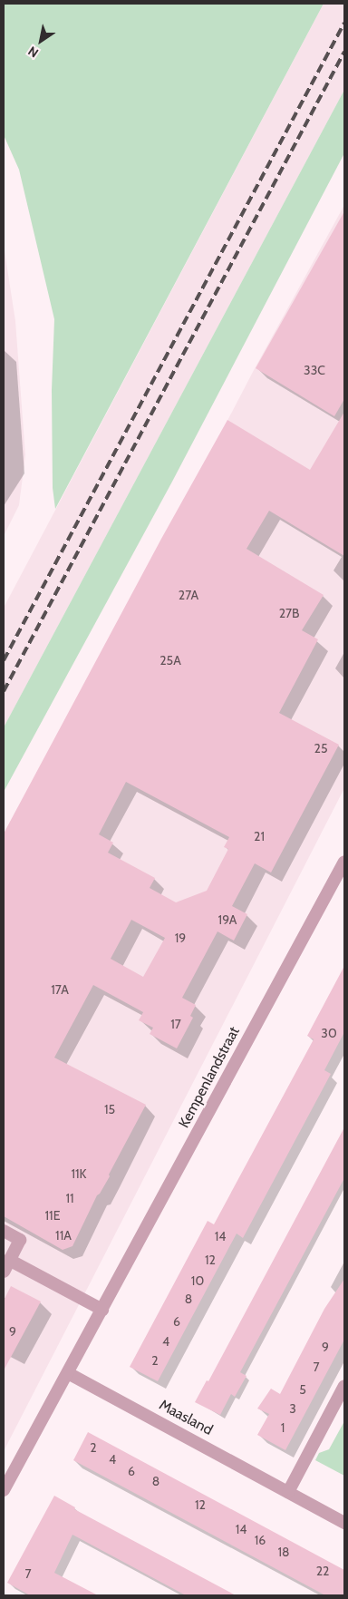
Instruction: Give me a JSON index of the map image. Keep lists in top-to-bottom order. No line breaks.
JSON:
{"streets":{"street":["Kempenlandstraat","Maasland"]},"crossings":[["Kempenlandstraat","Maasland"]],"house_numbers":["33C","27A","27B","25A","25","21","19A","19","17A","17","30","15","11K","11","11E","11A","14","12","10","8","6","9","4","9","2","7","5","3","1","2","4","6","8","12","14","16","18","22","7"],"north":"bottom left"}
